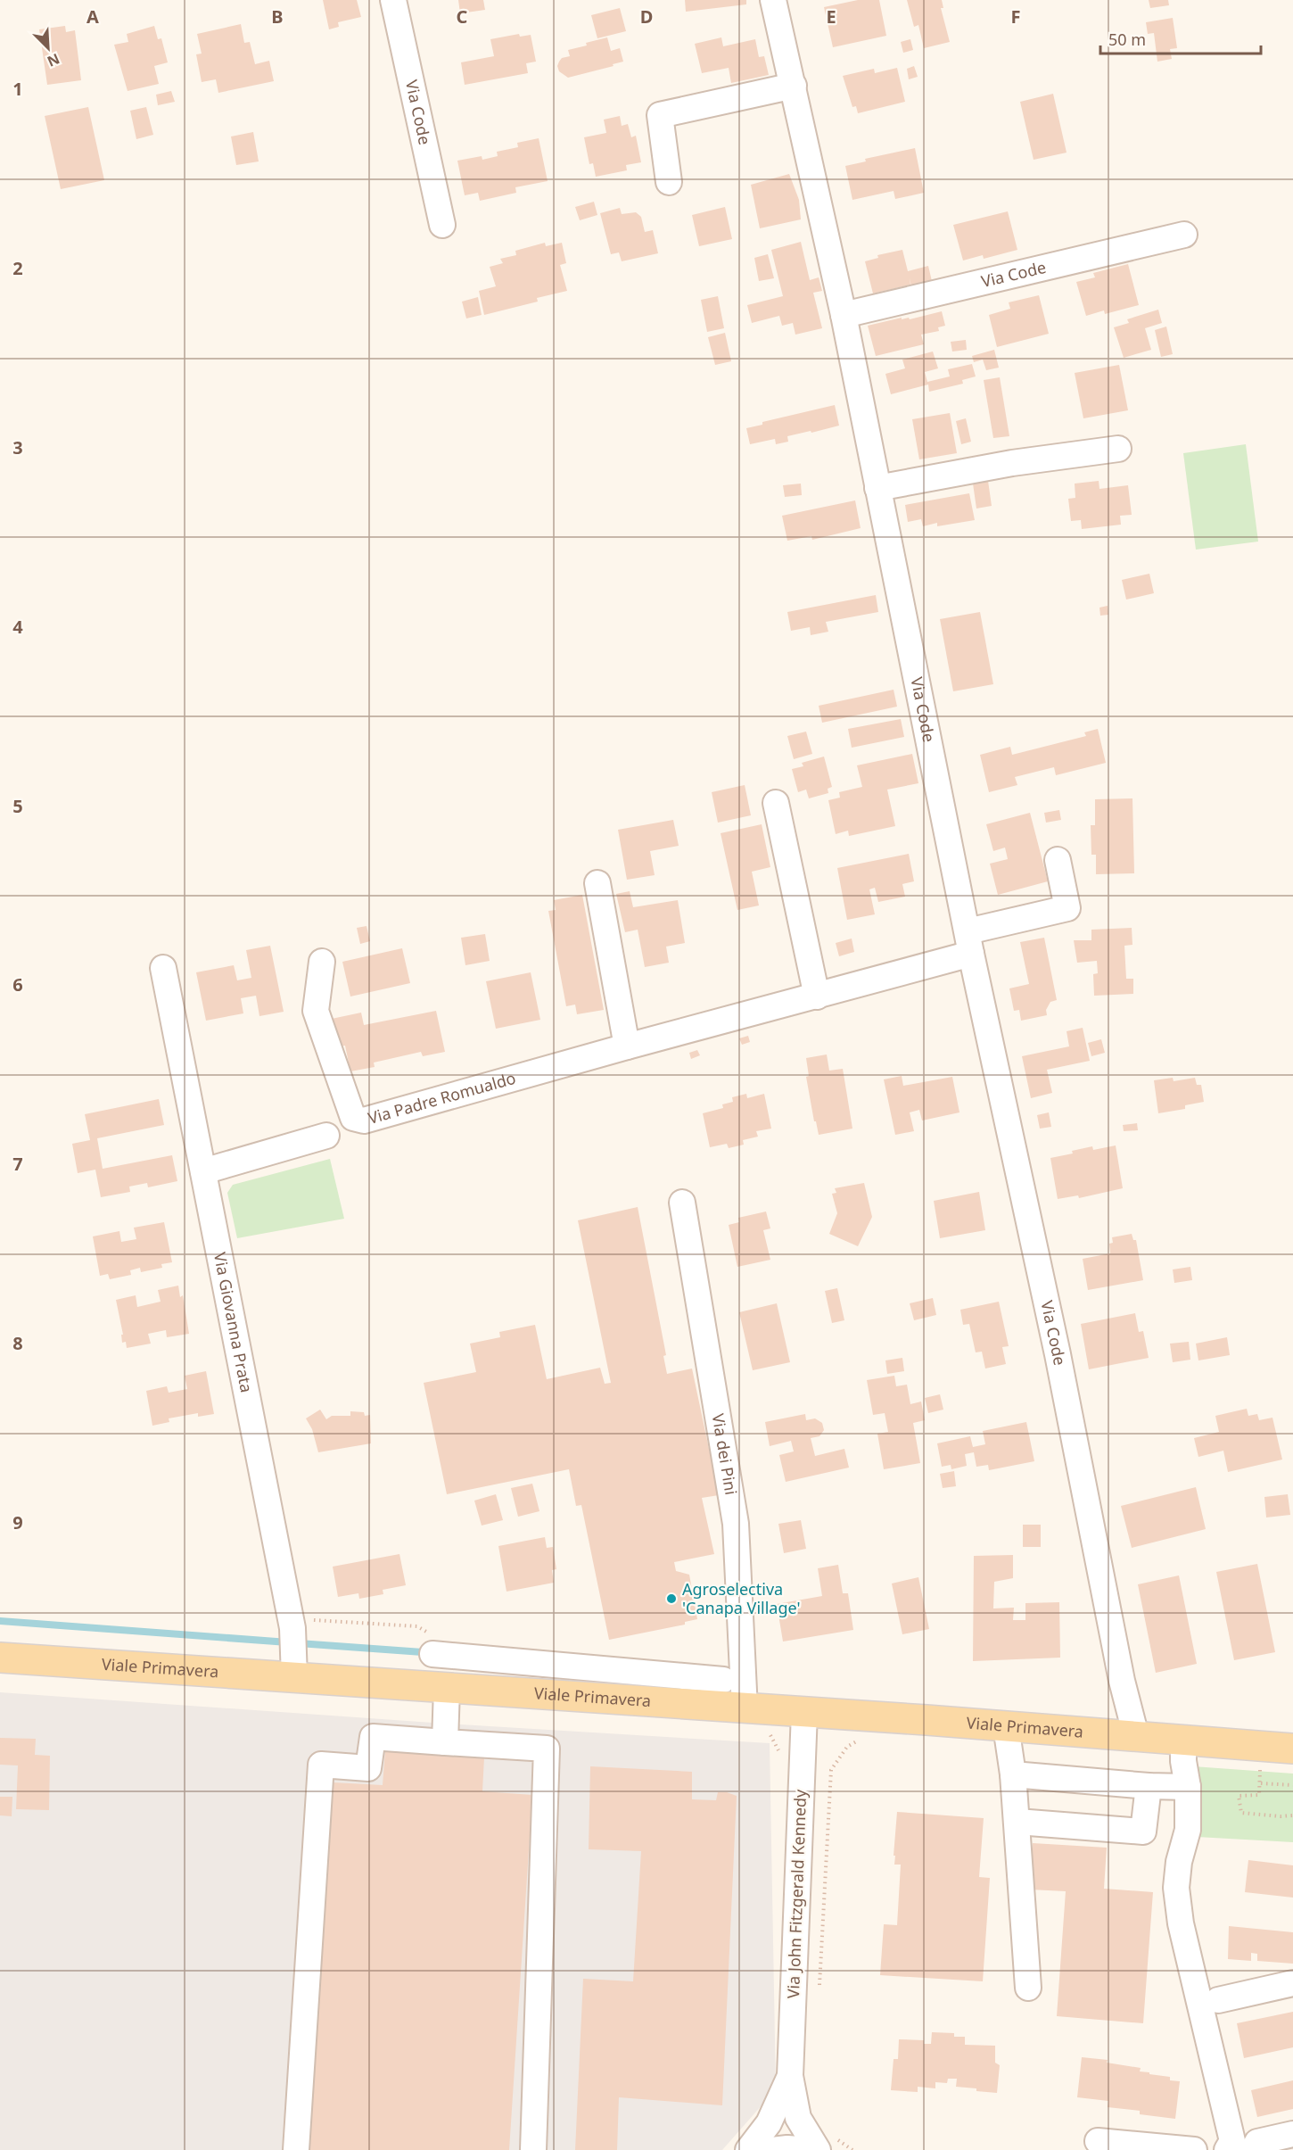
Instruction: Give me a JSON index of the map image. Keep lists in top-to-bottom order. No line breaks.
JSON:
{"streets":{"main road":["Viale Primavera"],"street":["Via Code","Via Padre Romualdo","Via Giovanna Prata","Via dei Pini","Via John Fitzgerald Kennedy"]},"crossings":[["Via Code","Via Padre Romualdo"],["Via Code","Viale Primavera"],["Via Giovanna Prata","Viale Primavera"],["Via dei Pini","Viale Primavera"],["Viale Primavera","Via John Fitzgerald Kennedy"]],"places":["Agroselectiva 'Canapa Village'"],"scale_bar":"50 m","north":"bottom right","grid":{"columns":["A","B","C","D","E","F"],"rows":["1","2","3","4","5","6","7","8","9"]}}
